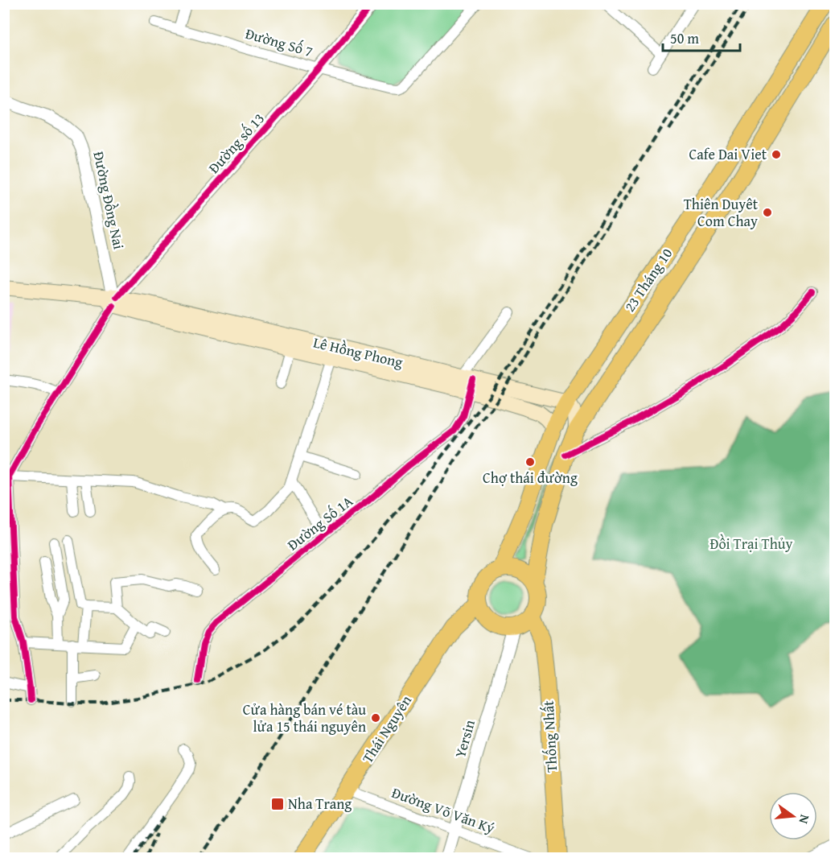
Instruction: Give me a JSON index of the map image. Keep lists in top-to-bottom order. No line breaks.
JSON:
{"streets":{"main road":["23 Tháng 10","Lê Hồng Phong","Thái Nguyên","Thống Nhất"],"street":["Đường Số 7","Đường số 13","Đường Đồng Nai","Đường Số 1A","Yersin","Đường Võ Văn Ký"]},"crossings":[["Đường Số 7","Đường số 13"],["Đường số 13","Đường Đồng Nai"],["Đường số 13","Lê Hồng Phong"],["Đường Đồng Nai","Lê Hồng Phong"],["23 Tháng 10","Lê Hồng Phong"],["23 Tháng 10","Thái Nguyên"],["23 Tháng 10","Thống Nhất"],["23 Tháng 10","Yersin"],["Lê Hồng Phong","Đường Số 1A"],["Thái Nguyên","Thống Nhất"],["Thái Nguyên","Yersin"],["Thái Nguyên","Đường Võ Văn Ký"],["Thống Nhất","Yersin"],["Yersin","Đường Võ Văn Ký"]],"parks":["Đồi Trại Thủy"],"places":{"other":["Cafe Dai Viet","Thiên Duyêt Com Chay","Chợ thái đường","Cửa hàng bán vé tàu lửa 15 thái nguyên"],"transit":["Nha Trang"]},"scale_bar":"50 m","north":"right"}
